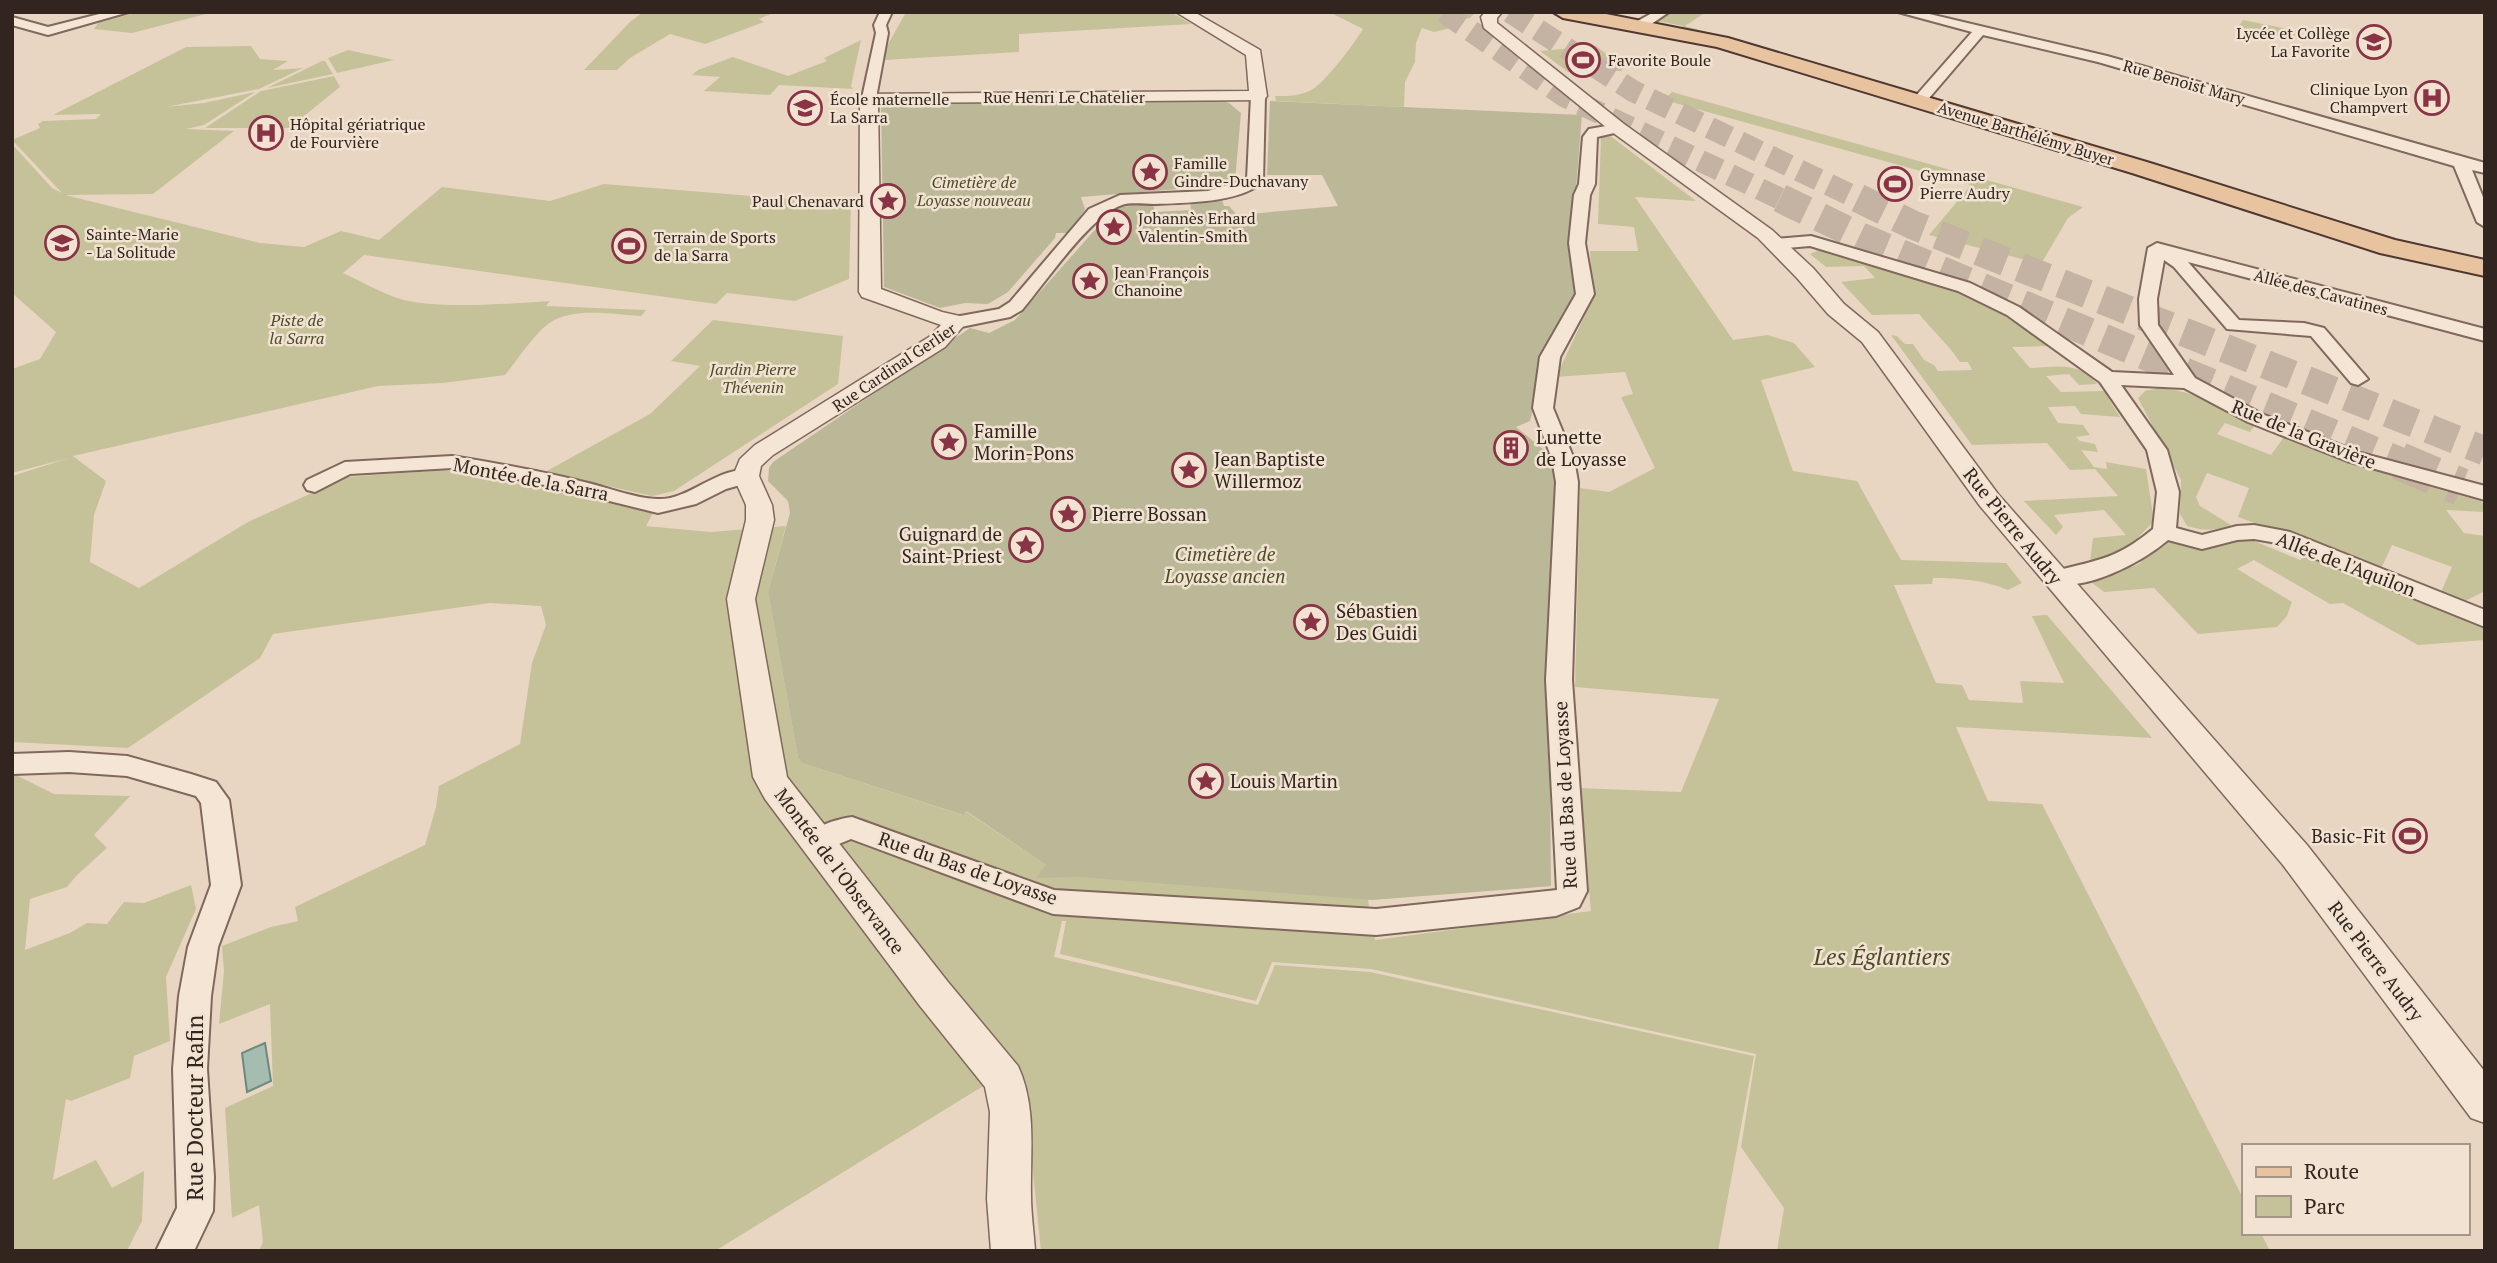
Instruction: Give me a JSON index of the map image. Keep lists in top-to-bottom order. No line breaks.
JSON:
{"streets":{"main road":["Avenue Barthélémy Buyer"],"street":["Rue Benoist Mary","Rue Henri Le Chatelier","Allée des Cavatines","Rue Cardinal Gerlier","Rue de la Gravière","Montée de la Sarra","Rue Pierre Audry","Allée de l'Aquilon","Rue du Bas de Loyasse","Montée de l'Observance","Rue Docteur Rafin"]},"crossings":[["Rue Henri Le Chatelier","Rue Cardinal Gerlier"],["Allée des Cavatines","Rue de la Gravière"],["Rue Cardinal Gerlier","Montée de la Sarra"],["Rue Cardinal Gerlier","Montée de l'Observance"],["Montée de la Sarra","Montée de l'Observance"],["Rue Pierre Audry","Rue du Bas de Loyasse"],["Rue du Bas de Loyasse","Montée de l'Observance"]],"parks":["Cimetière de Loyasse nouveau","Piste de la Sarra","Jardin Pierre Thévenin","Cimetière de Loyasse ancien","Les Églantiers"],"places":{"school or university":["Lycée et Collège La Favorite","École maternelle La Sarra","Sainte-Marie - La Solitude"],"sports":["Favorite Boule","Gymnase Pierre Audry","Terrain de Sports de la Sarra","Basic-Fit"],"hospital":["Clinique Lyon Champvert","Hôpital gériatrique de Fourvière"],"place":["Famille Gindre-Duchavany","Paul Chenavard","Johannès Erhard Valentin-Smith","Jean François Chanoine","Famille Morin-Pons","Jean Baptiste Willermoz","Pierre Bossan","Guignard de Saint-Priest","Sébastien Des Guidi","Louis Martin"],"building":["Lunette de Loyasse"]},"legend":["Route","Parc"]}
